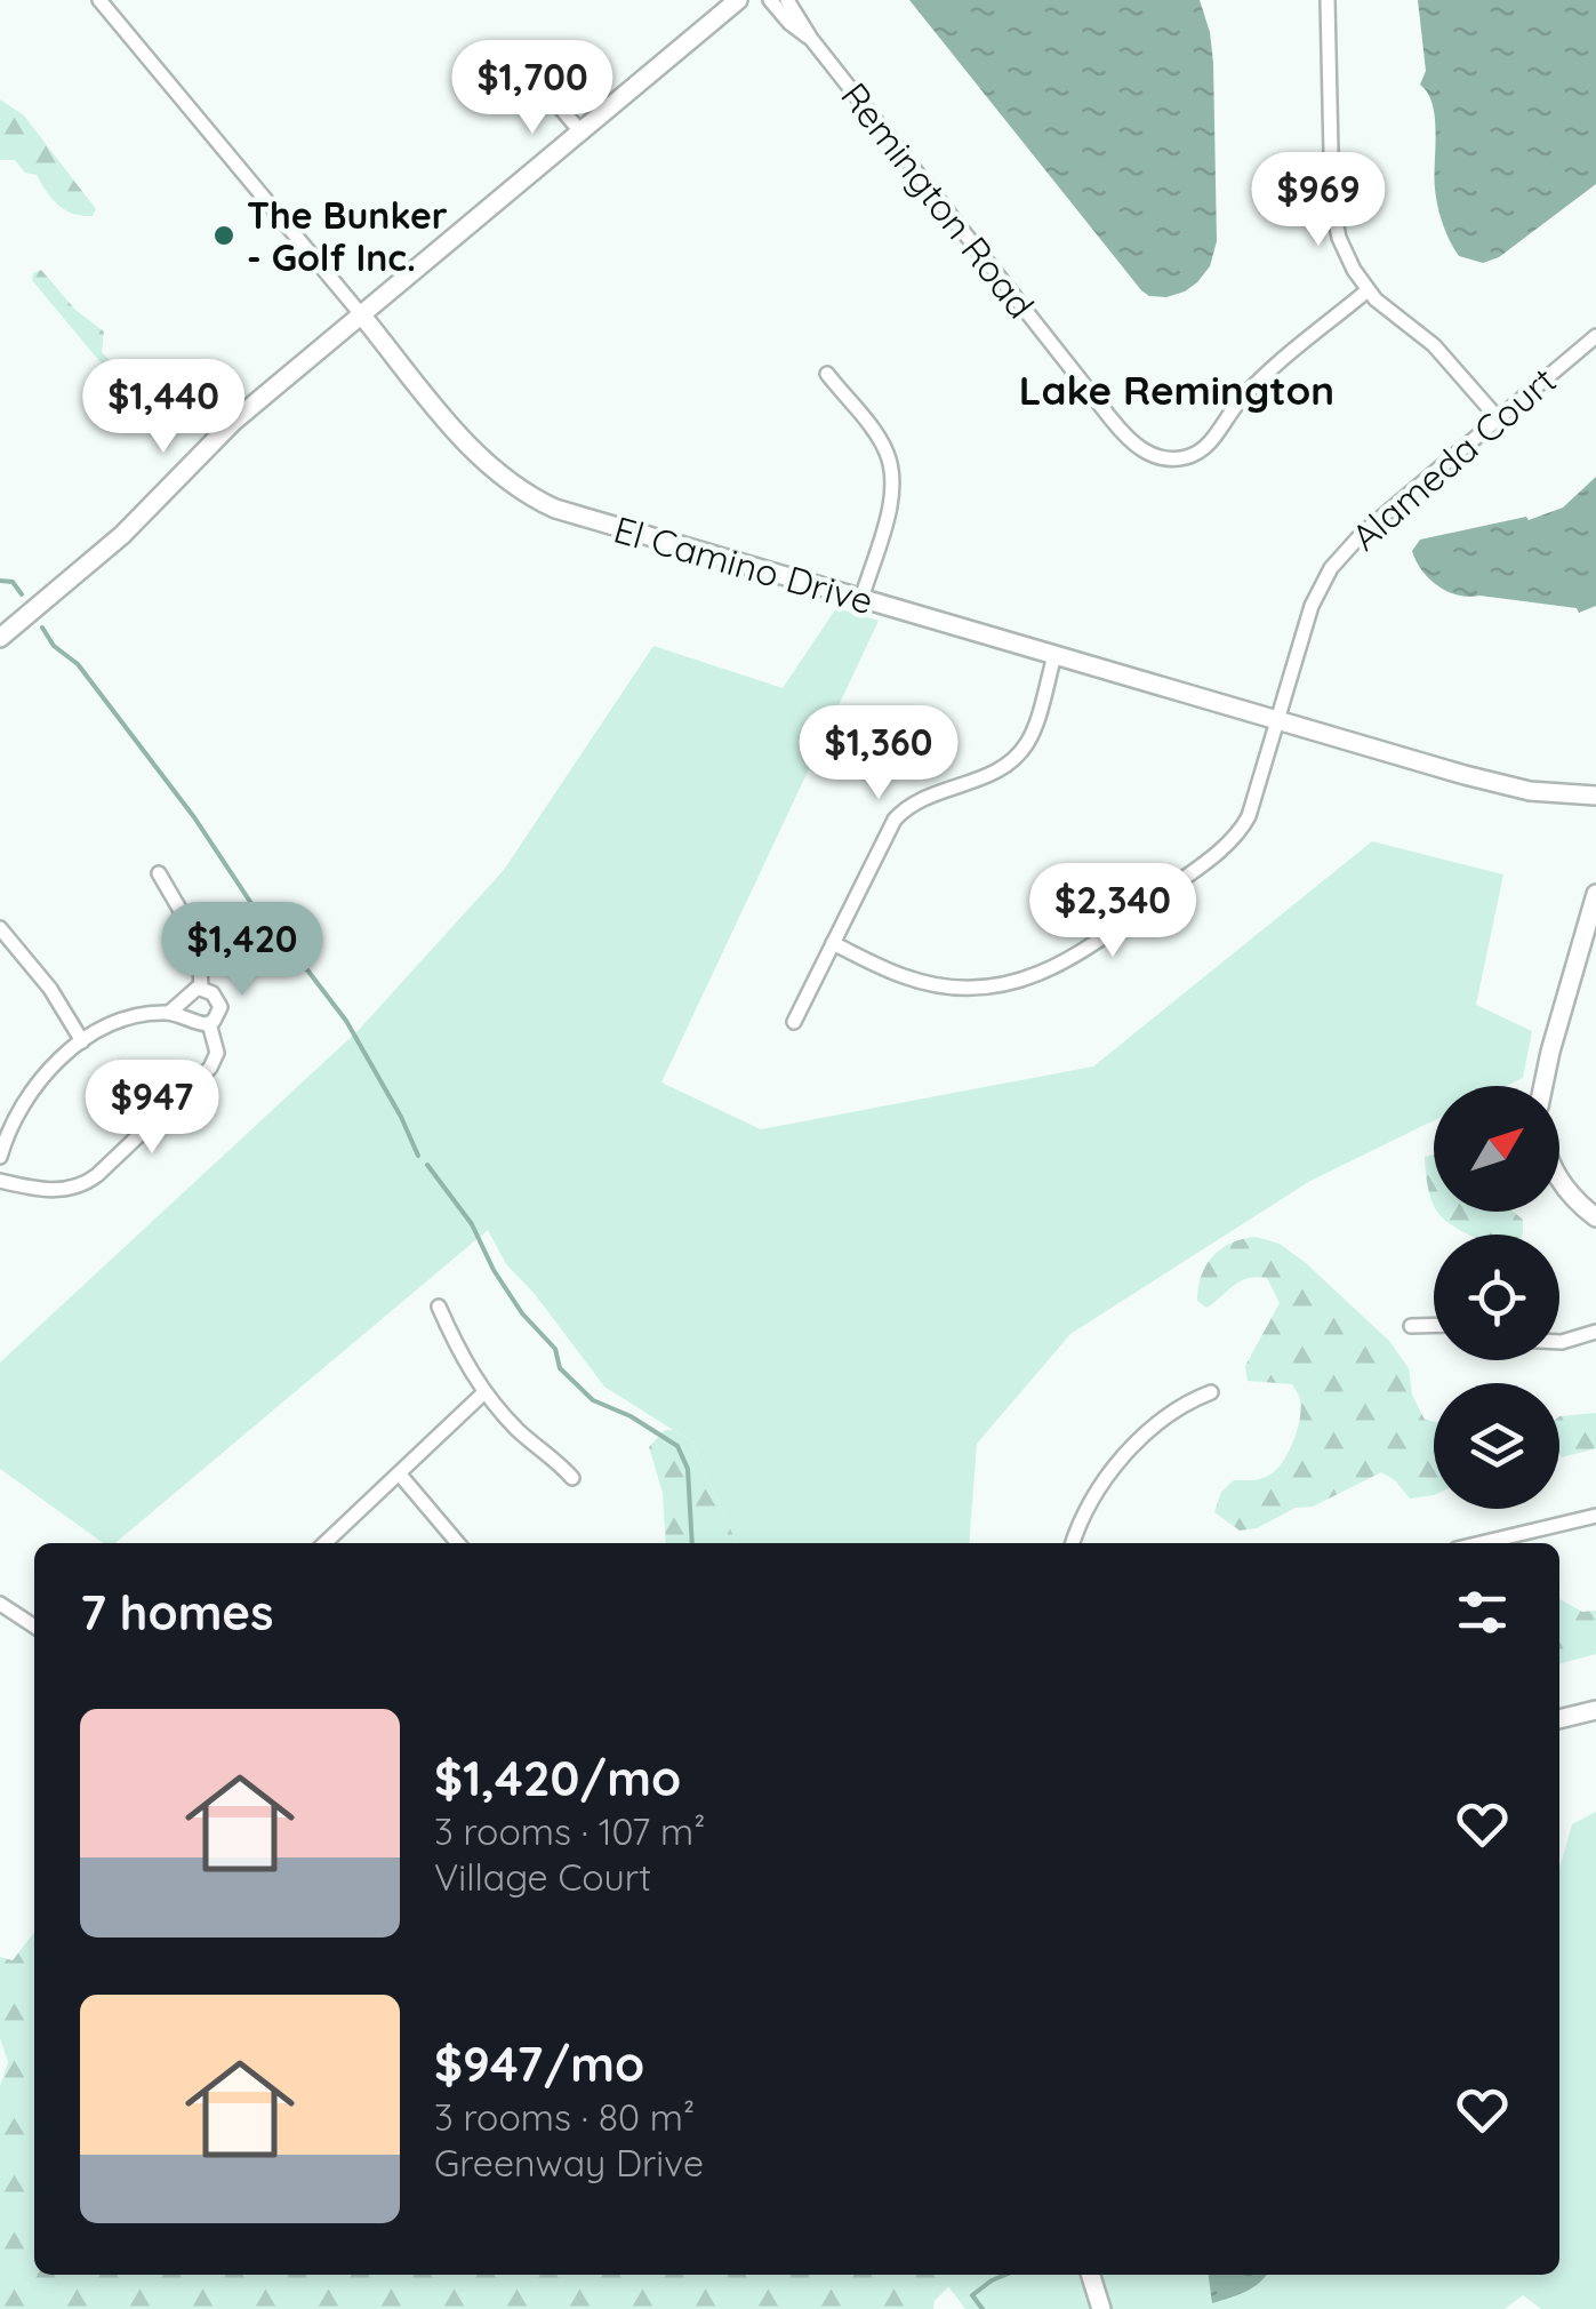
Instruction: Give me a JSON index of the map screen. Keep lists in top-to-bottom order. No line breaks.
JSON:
{"streets":{"street":["Remington Road","Alameda Court","El Camino Drive"]},"crossings":[["Alameda Court","El Camino Drive"]],"districts":["Lake Remington"],"places":["The Bunker - Golf Inc."],"north":"top right","page":{"price":["$1,700","$969","$1,440","$1,360","$2,340","$1,420","$947"],"heading":"7 homes","list":[{"name":"$1,420/mo","note":"3 rooms · 107 m² · Village Court"},{"name":"$947/mo","note":"3 rooms · 80 m² · Greenway Drive"}]}}
